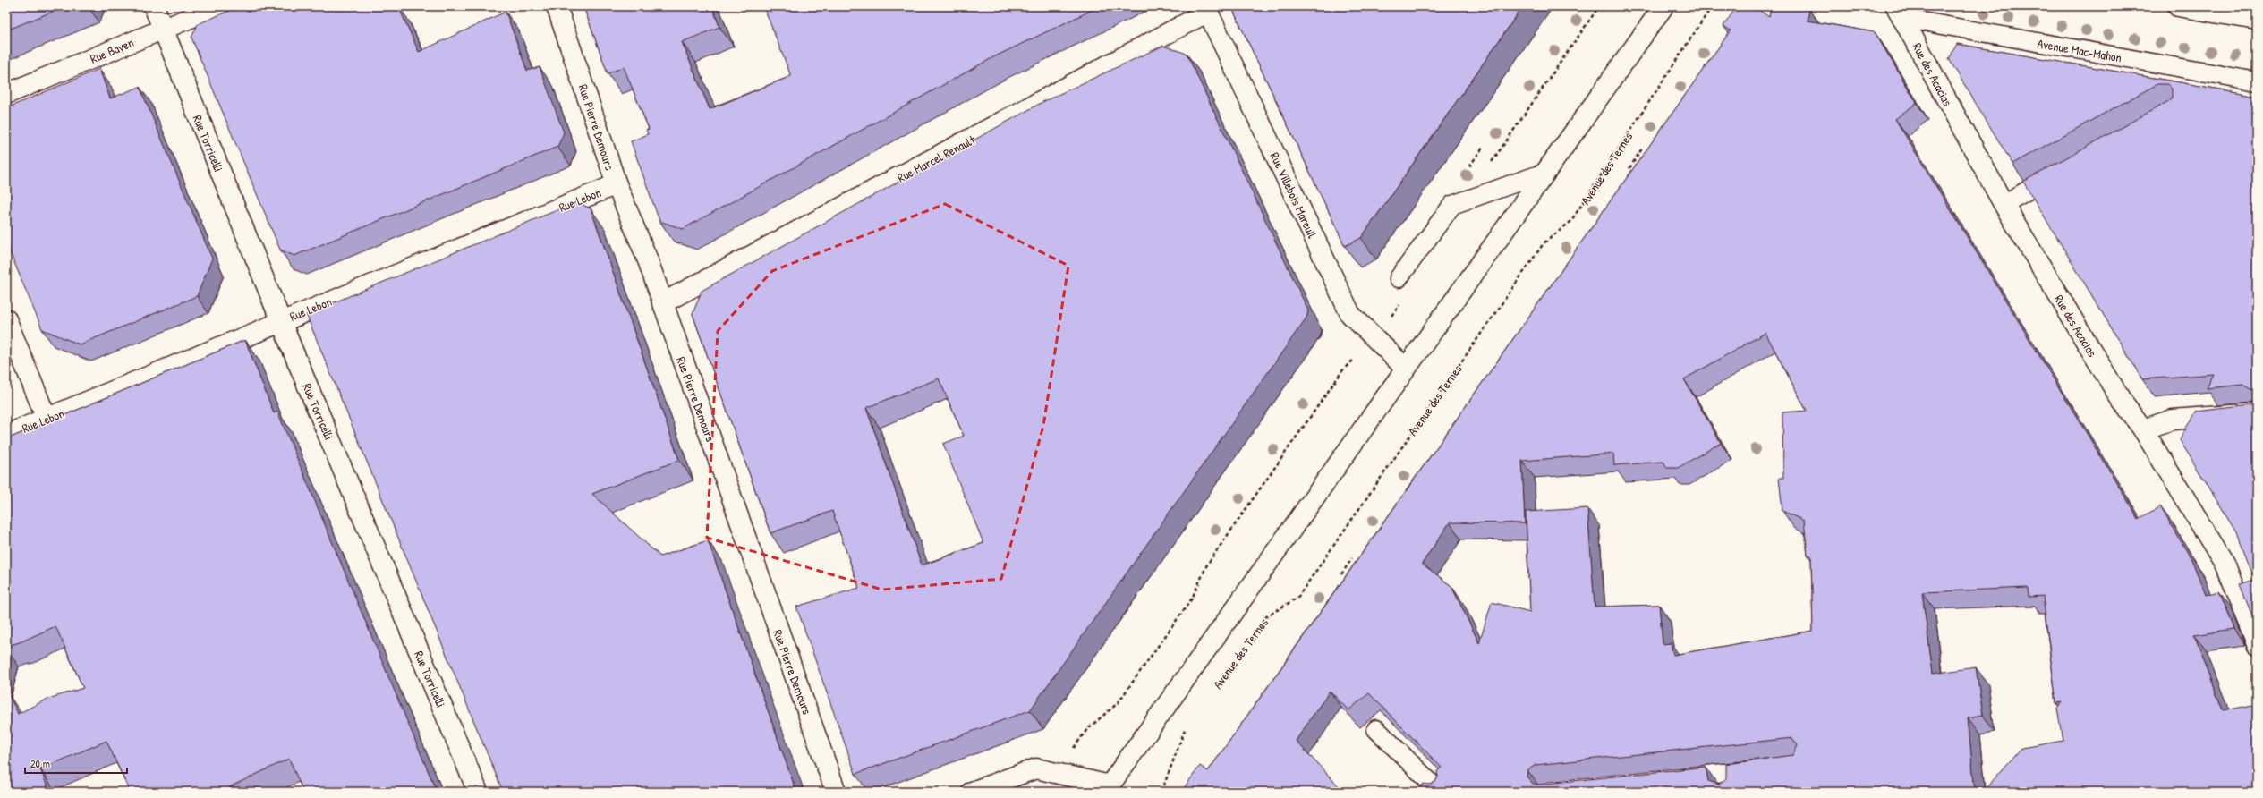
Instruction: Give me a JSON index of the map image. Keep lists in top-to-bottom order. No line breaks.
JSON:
{"streets":{"street":["Rue Bayen","Rue des Acacias","Rue Pierre Demours","Rue Torricelli","Rue Marcel Renault","Rue Villebois Mareuil","Rue Lebon"],"lane":["Avenue Mac-Mahon"],"path":["Avenue des Ternes"]},"crossings":[["Rue Bayen","Rue Torricelli"],["Avenue Mac-Mahon","Rue des Acacias"],["Rue Pierre Demours","Rue Marcel Renault"],["Rue Pierre Demours","Rue Lebon"],["Rue Torricelli","Rue Lebon"],["Rue Marcel Renault","Rue Villebois Mareuil"]],"scale_bar":"20 m"}
